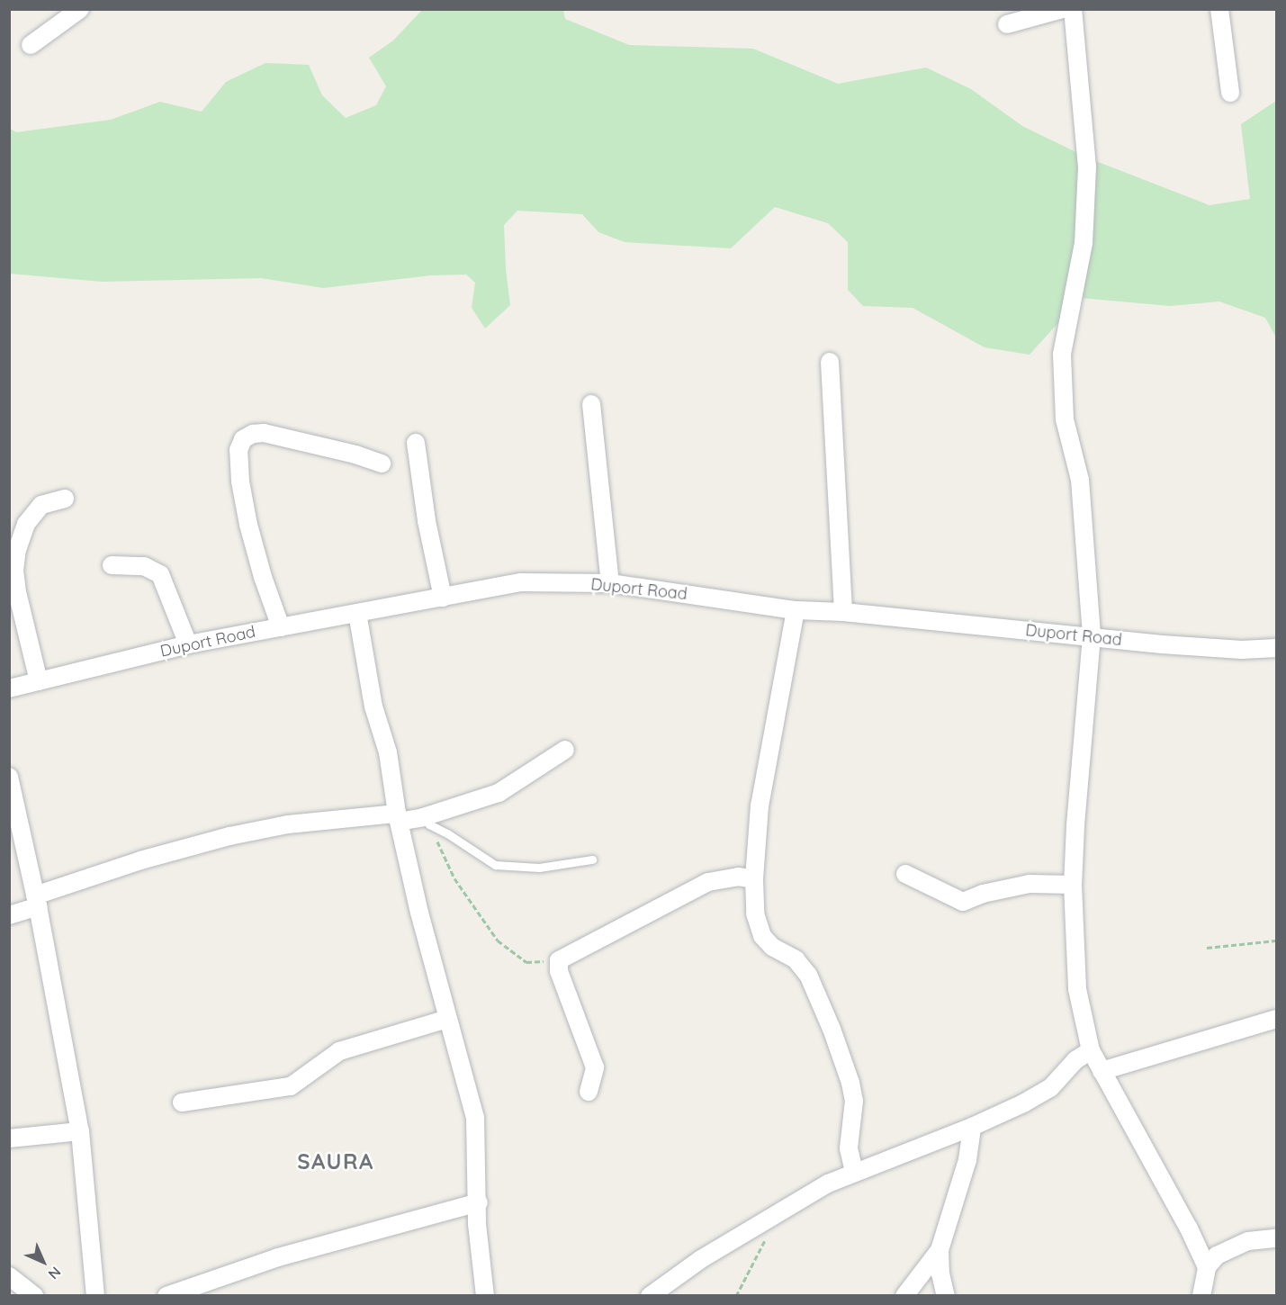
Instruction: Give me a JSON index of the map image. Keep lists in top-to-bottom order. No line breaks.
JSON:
{"streets":{"street":["Duport Road"]},"districts":["SAURA"],"north":"bottom right"}
